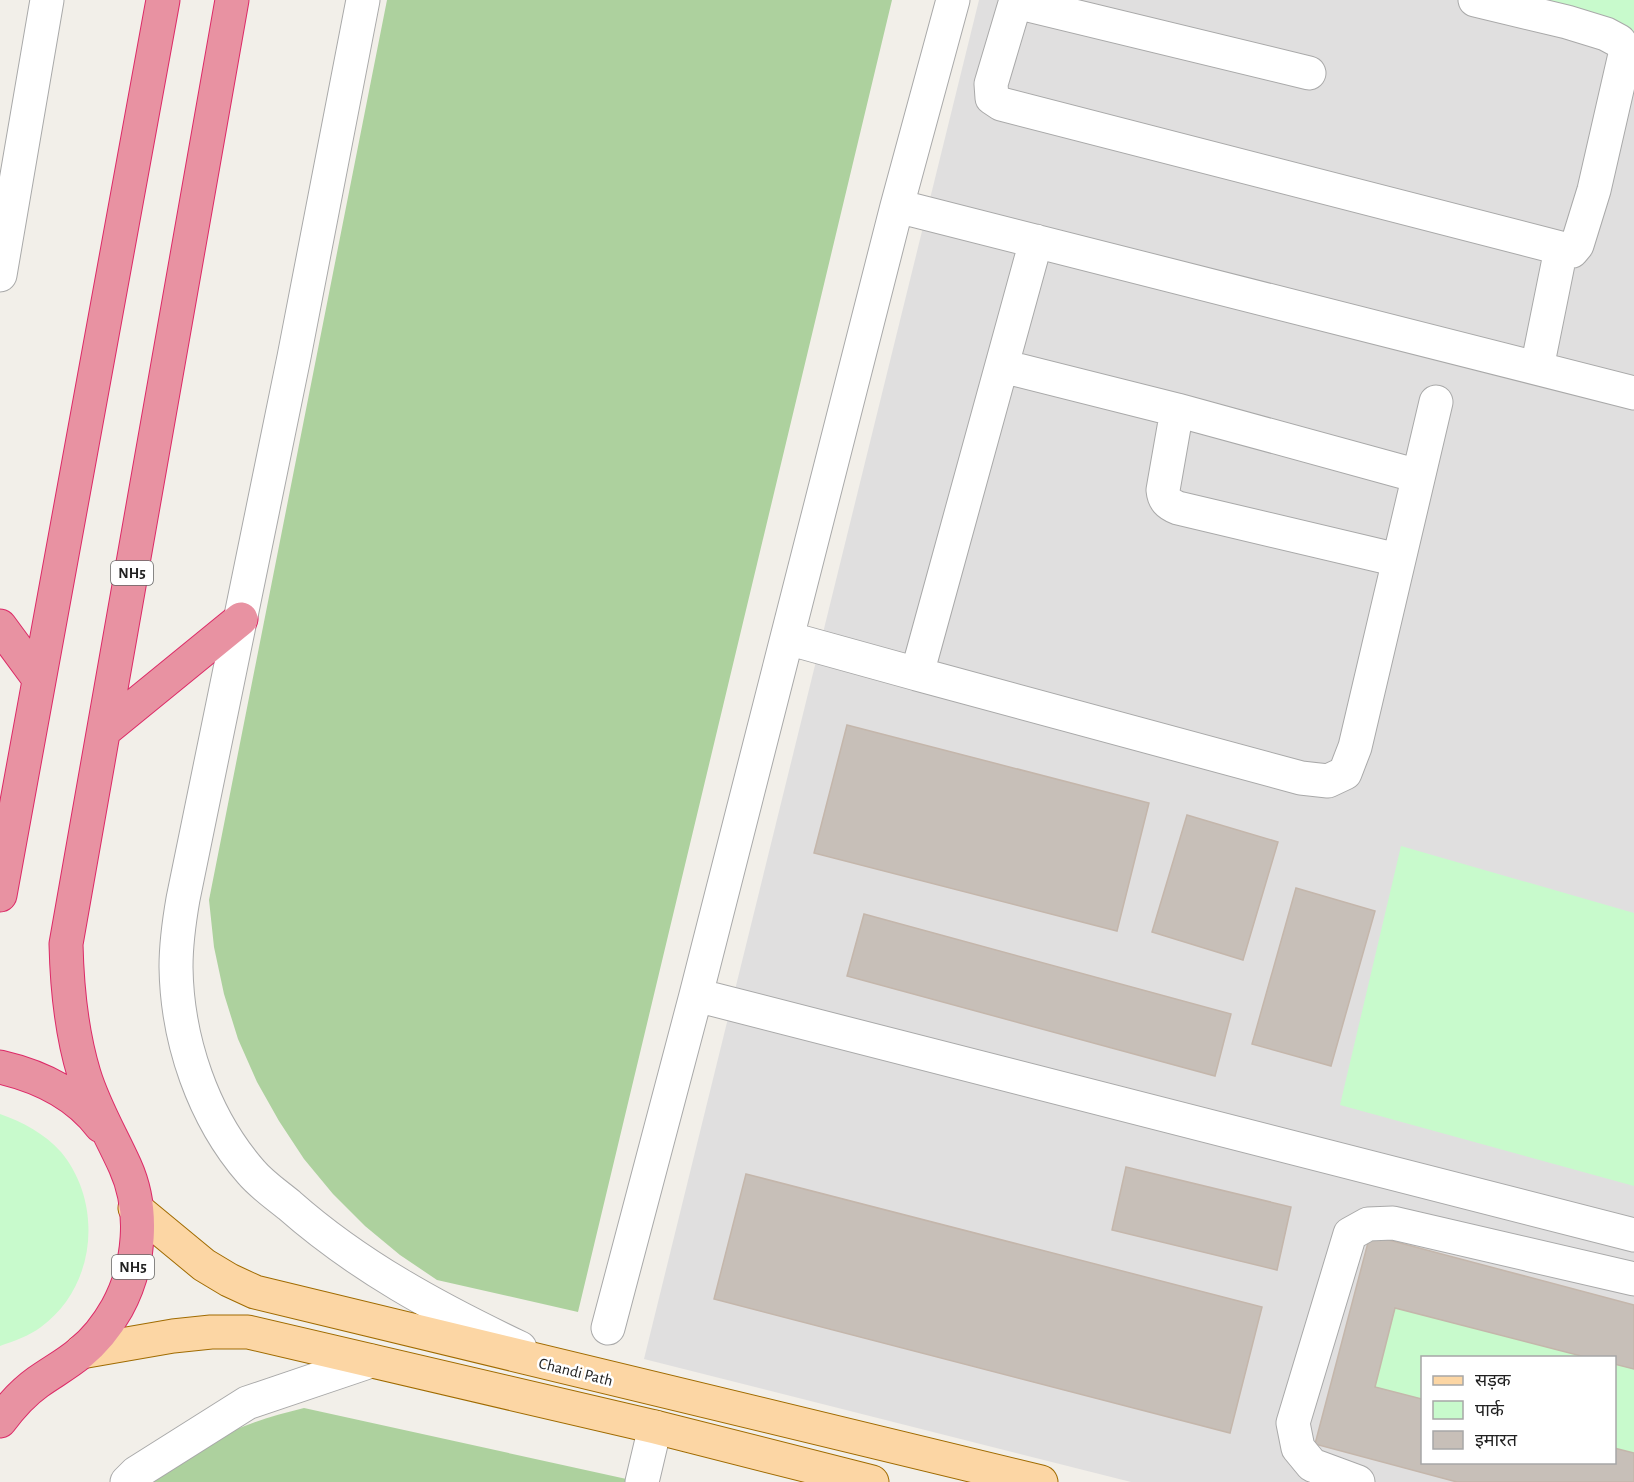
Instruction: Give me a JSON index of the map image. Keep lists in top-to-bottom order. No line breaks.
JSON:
{"streets":{"highway":["NH5"],"main road":["Chandi Path"]},"crossings":[["NH5","Chandi Path"]],"legend":["सड़क","पार्क","इमारत"]}
